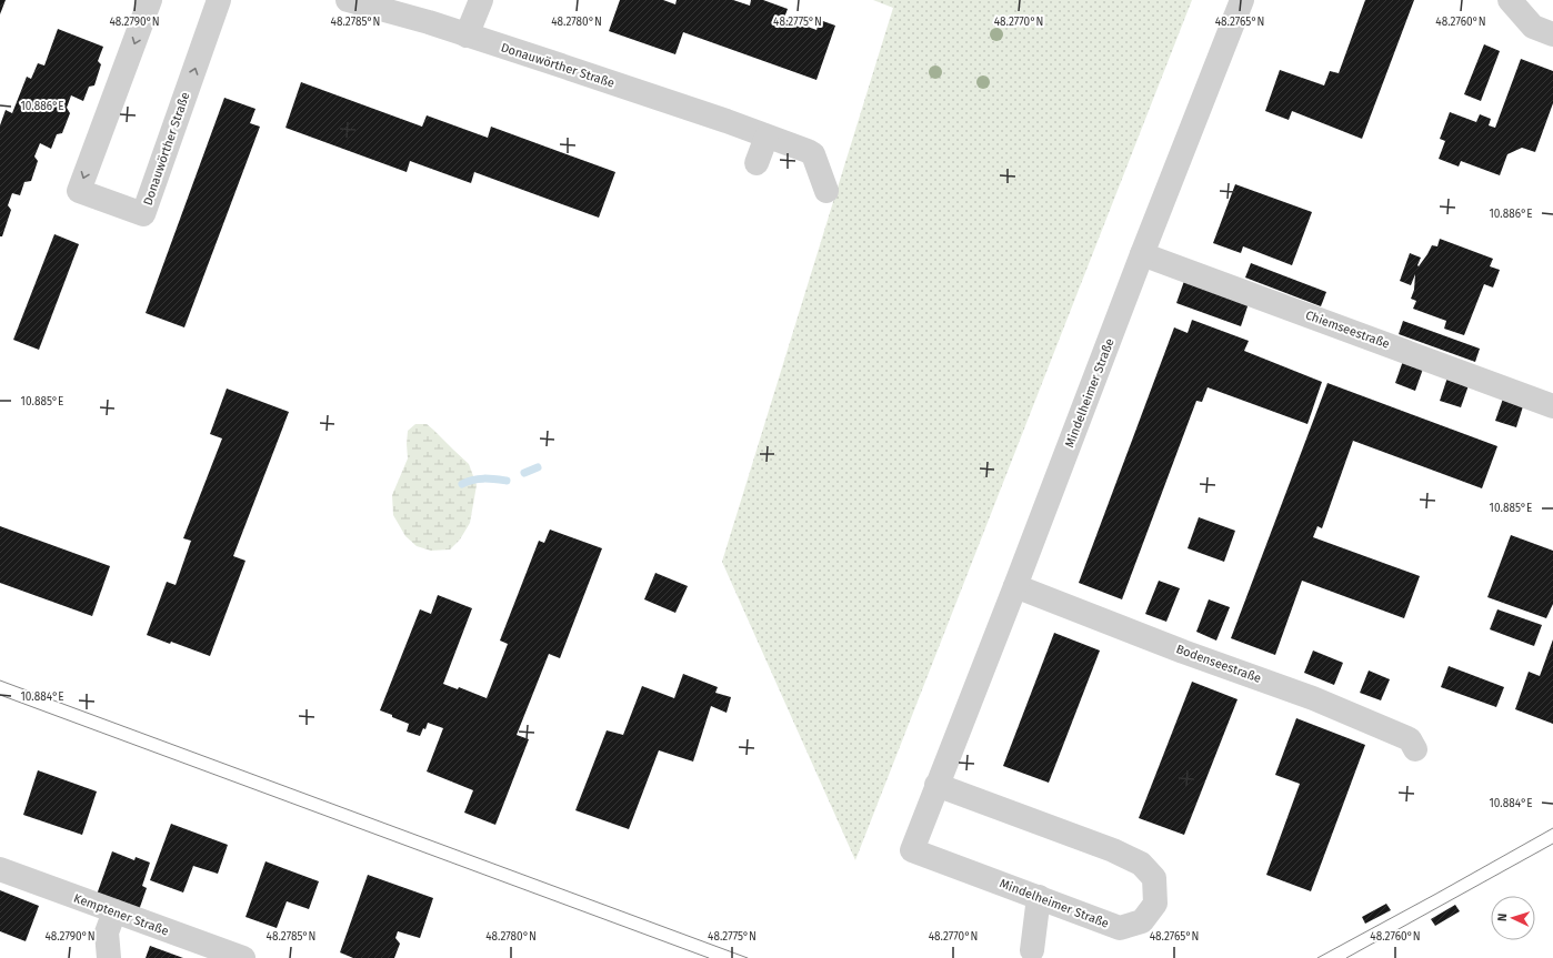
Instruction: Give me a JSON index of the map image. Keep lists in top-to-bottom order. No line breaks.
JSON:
{"streets":{"street":["Donauwörther Straße","Chiemseestraße","Mindelheimer Straße","Bodenseestraße","Kemptener Straße"]},"crossings":[["Chiemseestraße","Mindelheimer Straße"],["Mindelheimer Straße","Bodenseestraße"]],"north":"left","coordinates":["48.2790°N","48.2785°N","48.2780°N","48.2775°N","48.2770°N","48.2765°N","48.2760°N","10.886°E","10.885°E","10.884°E"]}
